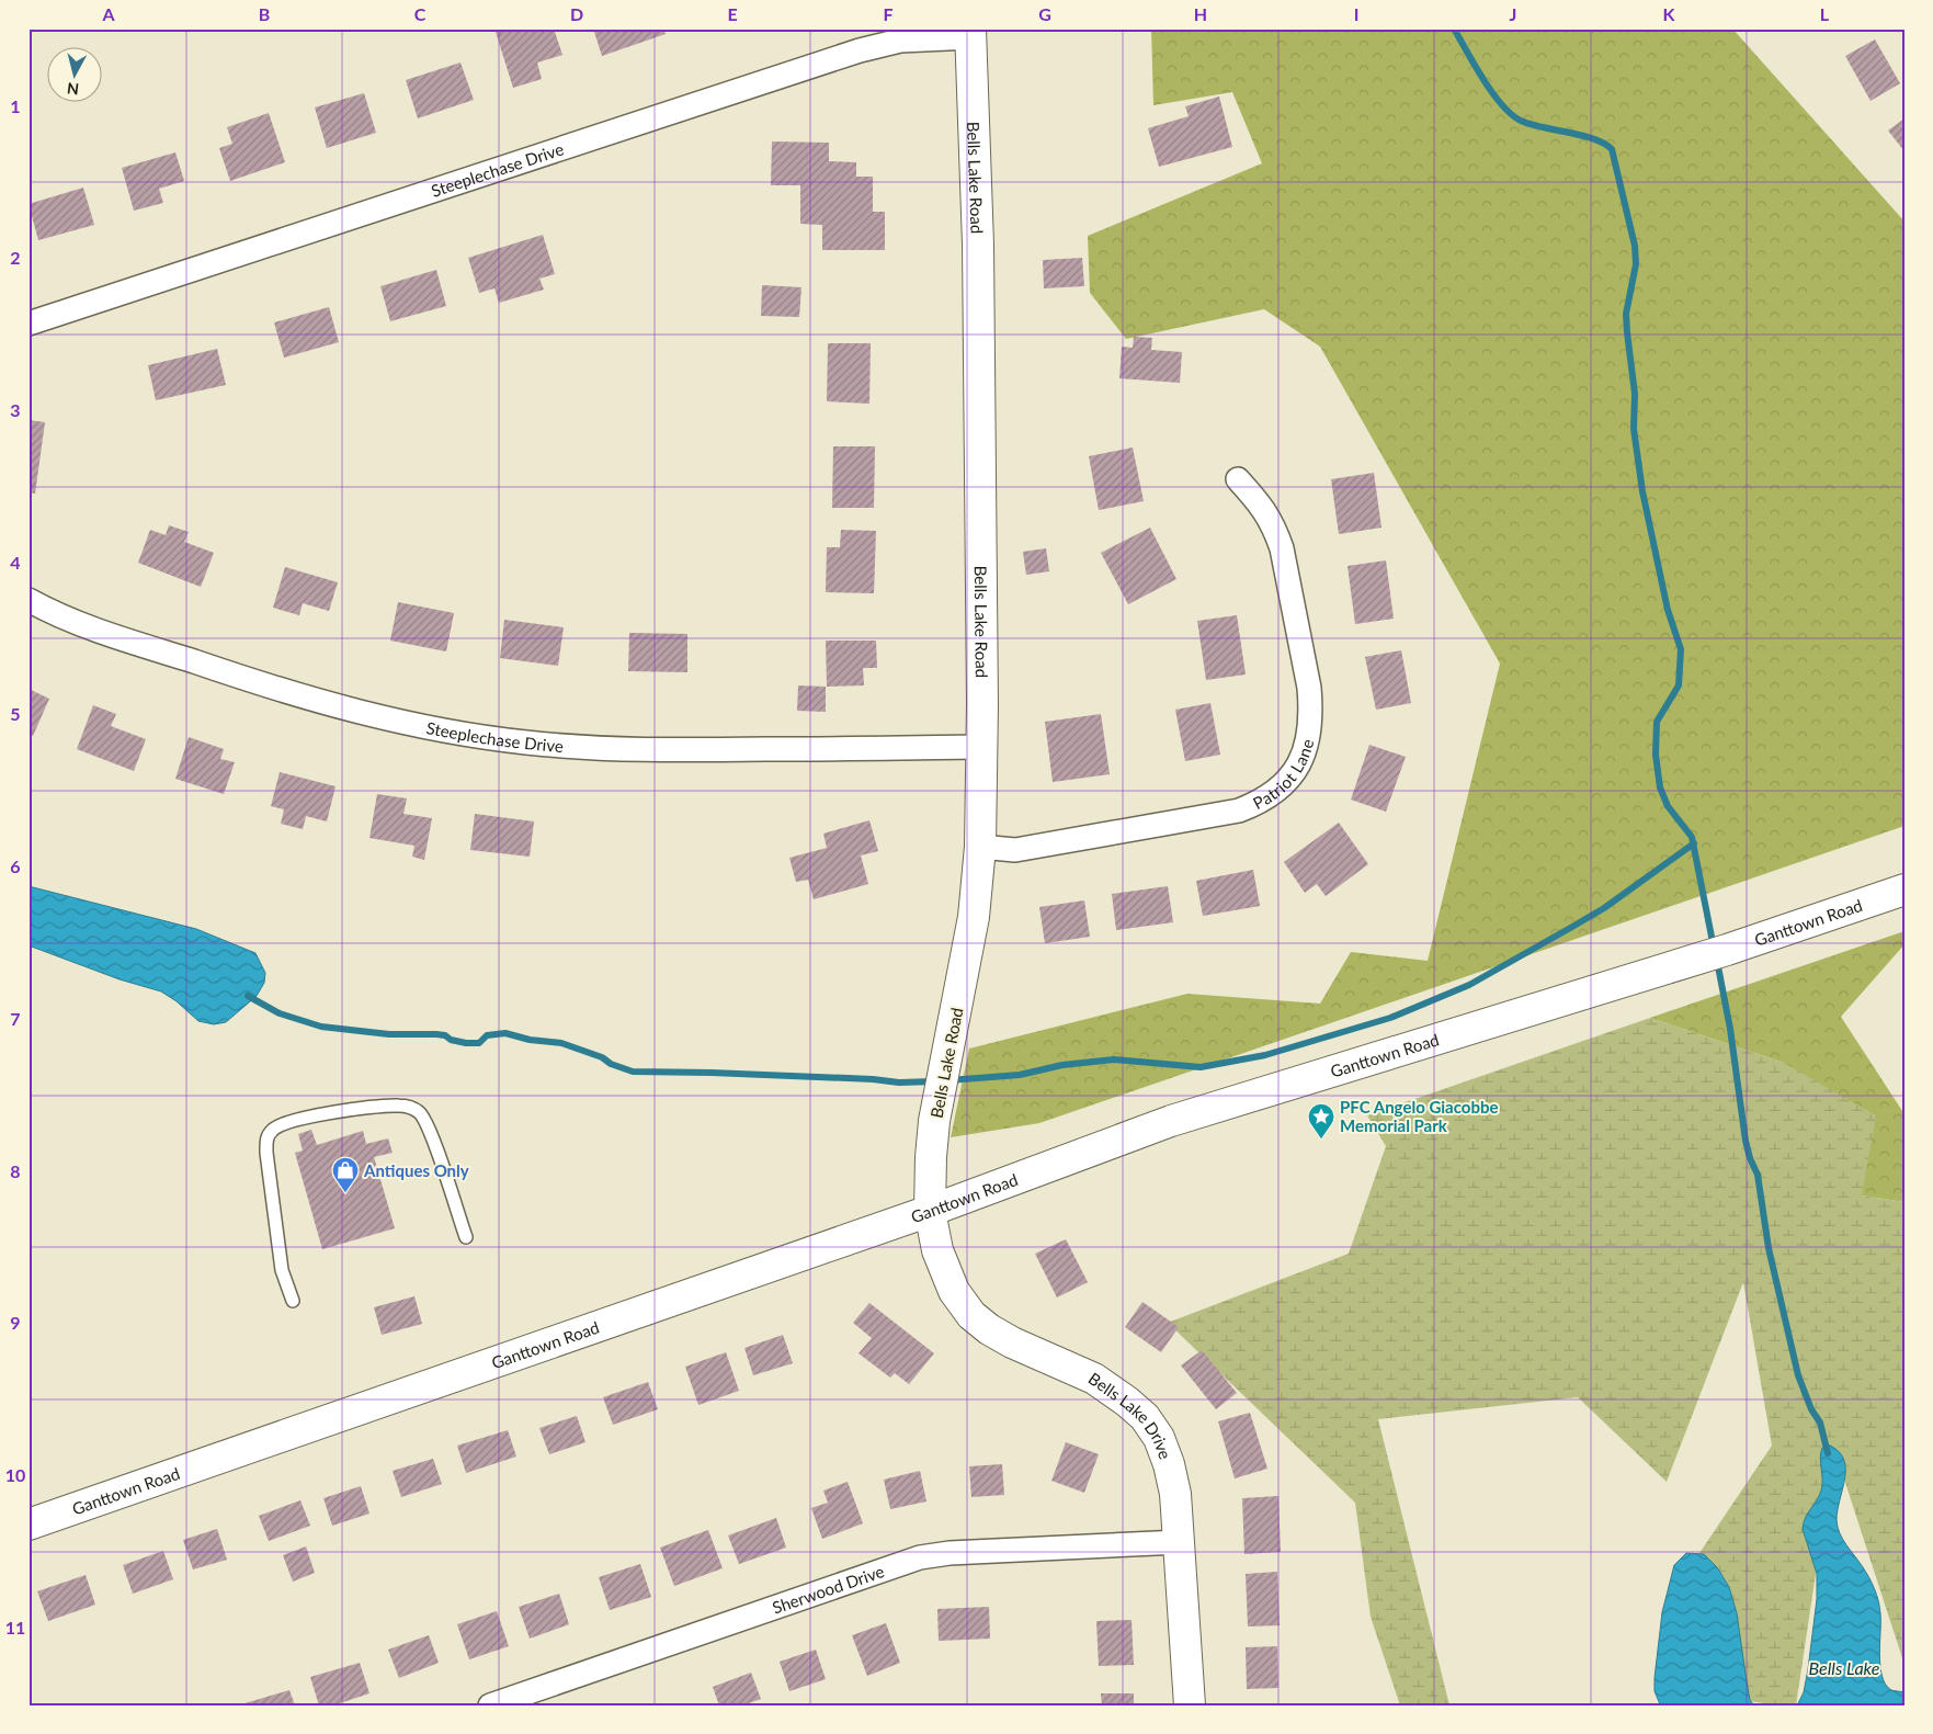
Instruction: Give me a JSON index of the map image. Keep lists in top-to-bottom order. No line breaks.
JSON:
{"streets":{"street":["Steeplechase Drive","Bells Lake Road","Patriot Lane","Ganttown Road","Bells Lake Drive","Sherwood Drive"]},"crossings":[["Steeplechase Drive","Bells Lake Road"],["Bells Lake Road","Patriot Lane"],["Bells Lake Road","Ganttown Road"],["Bells Lake Road","Bells Lake Drive"],["Ganttown Road","Bells Lake Drive"],["Bells Lake Drive","Sherwood Drive"]],"water":["Bells Lake"],"places":{"place":["PFC Angelo Giacobbe Memorial Park"],"shop":["Antiques Only"]},"north":"bottom","grid":{"columns":["A","B","C","D","E","F","G","H","I","J","K","L"],"rows":["1","2","3","4","5","6","7","8","9","10","11"]}}
